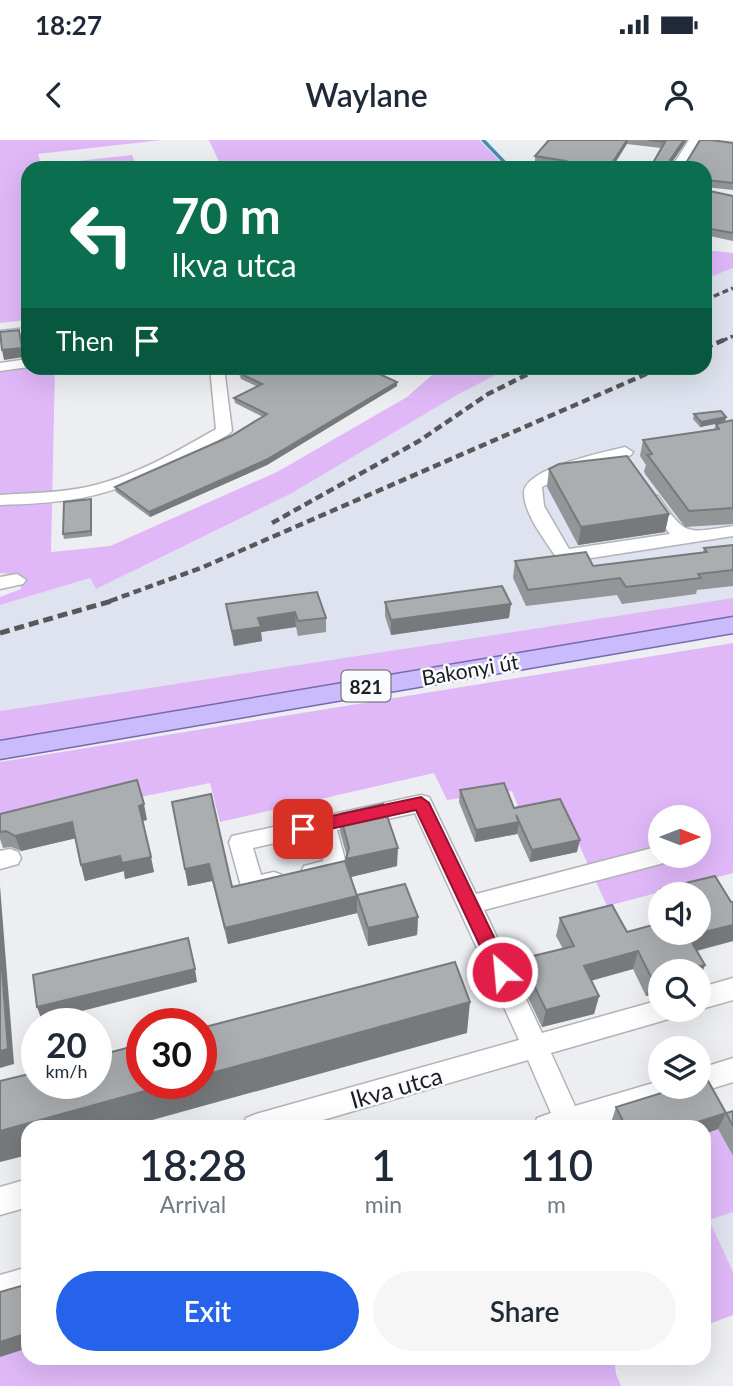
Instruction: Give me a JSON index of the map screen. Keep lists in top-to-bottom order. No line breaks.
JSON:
{"streets":{"main road":["Bakonyi út","821"],"street":["Ikva utca"]},"north":"right","page":{"status":"18:27","header":"Waylane","turn":["70 m","Ikva utca"],"then":"Then","speed":"20 km/h","limit":"30","eta":["18:28","Arrival","1","min","110","m"],"buttons":["Exit","Share"]}}
